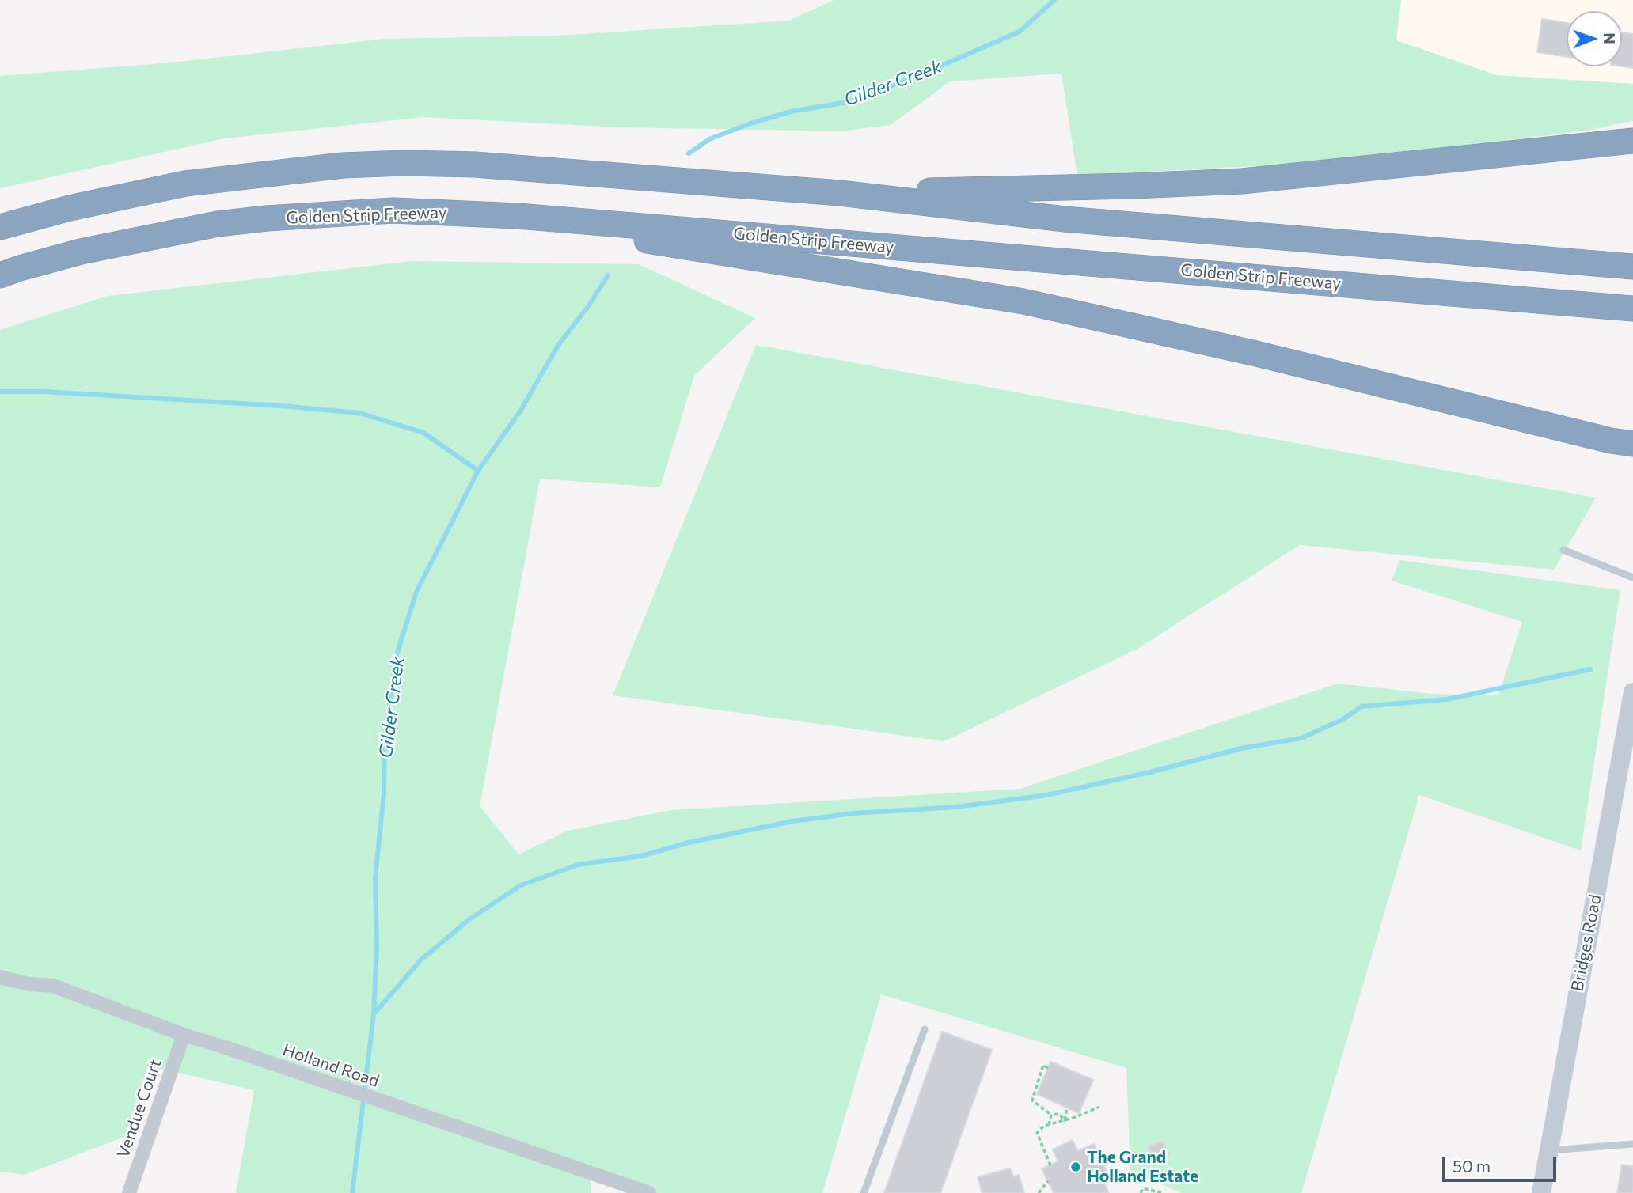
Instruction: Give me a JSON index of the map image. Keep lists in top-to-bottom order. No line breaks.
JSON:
{"streets":{"highway":["Golden Strip Freeway"],"main road":["Bridges Road"],"street":["Holland Road","Vendue Court"]},"crossings":[["Holland Road","Vendue Court"]],"water":["Gilder Creek"],"places":["The Grand Holland Estate"],"scale_bar":"50 m","north":"right"}
